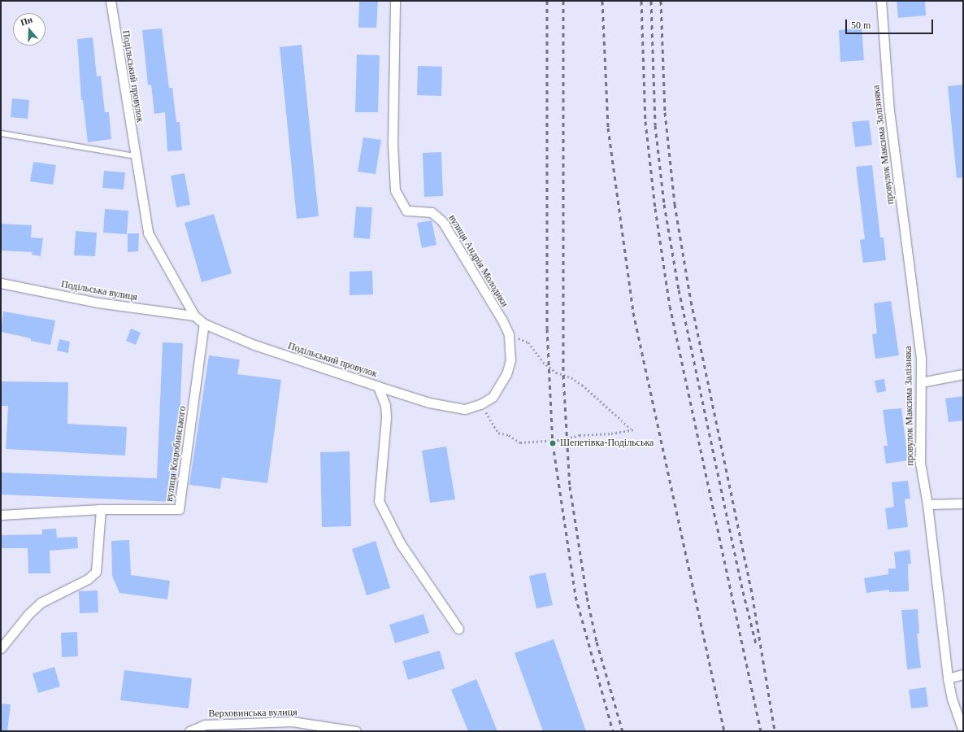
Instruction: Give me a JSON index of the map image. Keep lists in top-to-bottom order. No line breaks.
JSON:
{"streets":{"street":["Подільський провулок","провулок Максима Залізняка","вулиця Андрія Молодики","Подільська вулиця","вулиця Коцюбинського","Верховинська вулиця"]},"crossings":[["Подільський провулок","вулиця Андрія Молодики"],["Подільський провулок","Подільська вулиця"],["Подільський провулок","вулиця Коцюбинського"]],"places":["Шепетівка-Подільська"],"scale_bar":"50 m","north":"top"}
